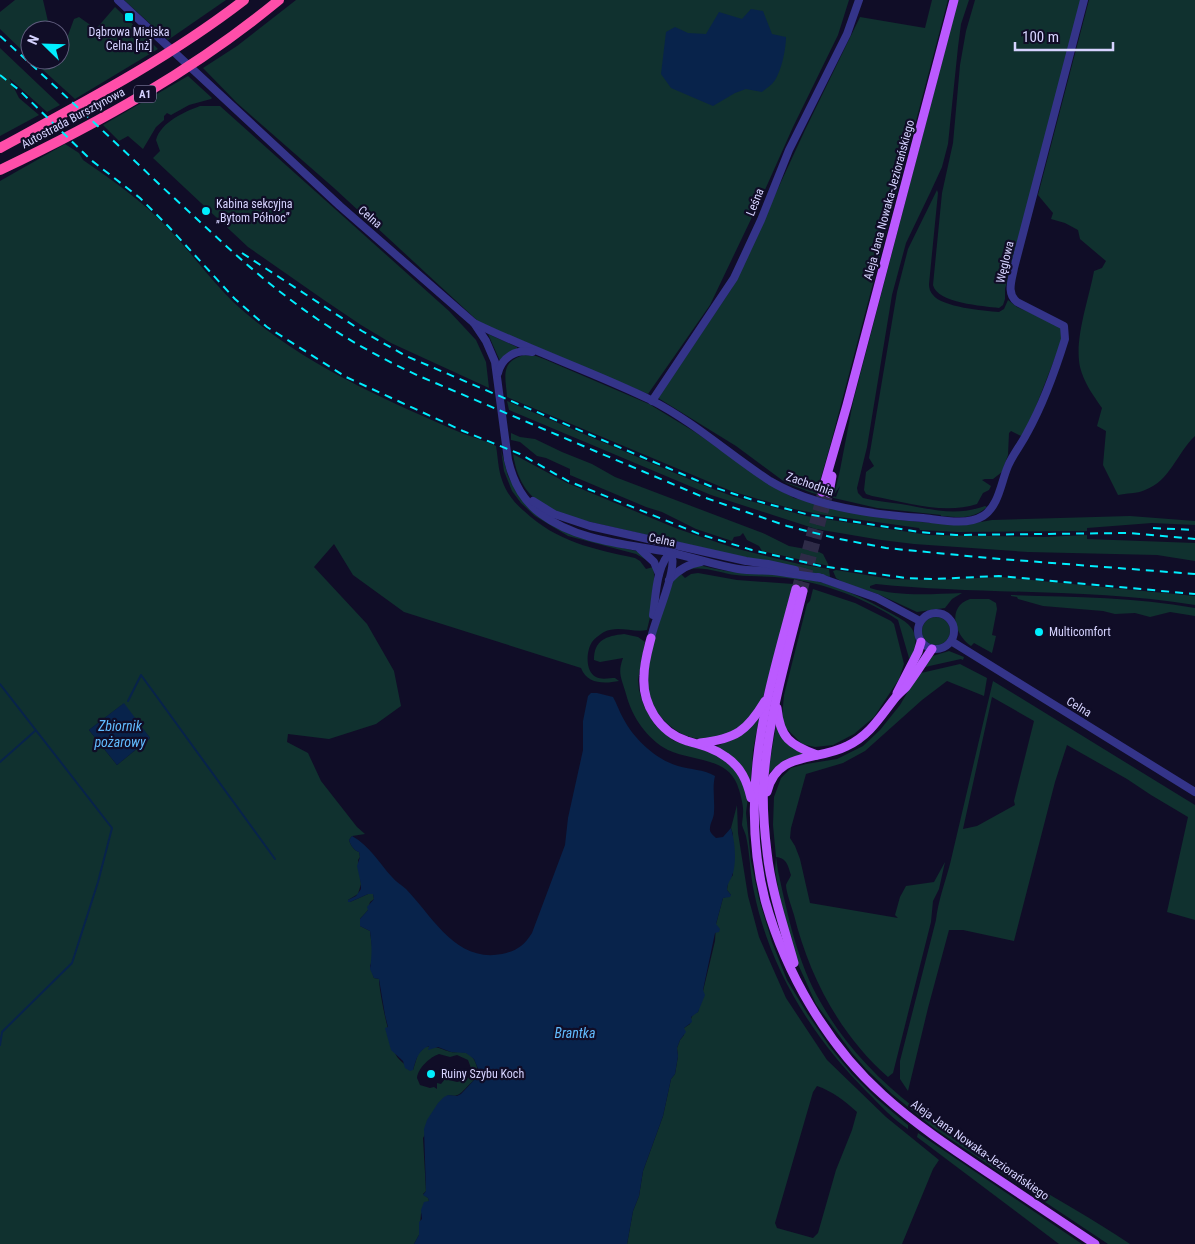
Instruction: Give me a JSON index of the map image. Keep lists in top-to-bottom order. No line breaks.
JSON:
{"streets":{"highway":["A1","Autostrada Bursztynowa"],"main road":["Aleja Jana Nowaka-Jeziorańskiego"],"street":["Leśna","Celna","Węglowa","Zachodnia"]},"crossings":[["Leśna","Zachodnia"],["Węglowa","Zachodnia"]],"water":["Zbiornik pożarowy","Brantka"],"places":{"transit":["Dąbrowa Miejska Celna [nż]"],"other":["Kabina sekcyjna „Bytom Północ”","Multicomfort","Ruiny Szybu Koch"]},"scale_bar":"100 m","north":"top left"}
